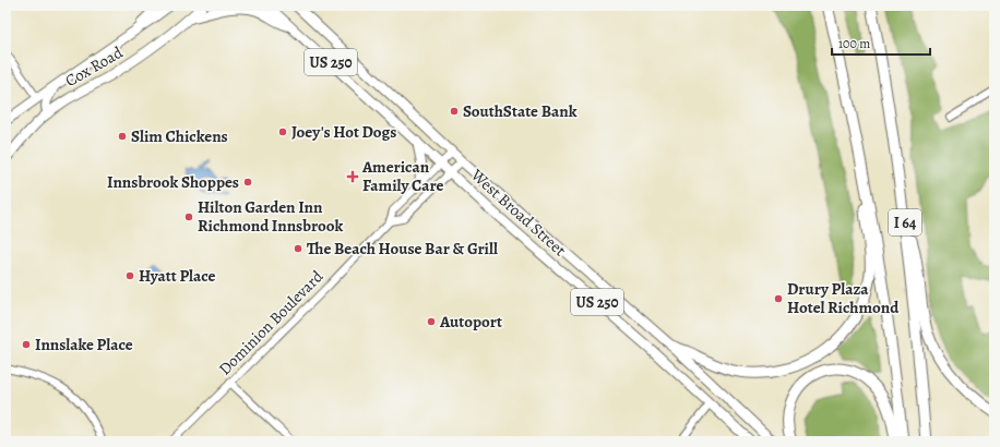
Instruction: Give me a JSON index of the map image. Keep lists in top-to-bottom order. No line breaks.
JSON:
{"streets":{"highway":["I 64"],"main road":["US 250","Cox Road","West Broad Street"],"street":["Dominion Boulevard"]},"crossings":[["West Broad Street","Dominion Boulevard"]],"places":{"other":["SouthState Bank","Joey's Hot Dogs","Slim Chickens","Innsbrook Shoppes","Hilton Garden Inn Richmond Innsbrook","The Beach House Bar & Grill","Hyatt Place","Drury Plaza Hotel Richmond","Autoport","Innslake Place"],"health":["American Family Care"]},"scale_bar":"100 m"}
